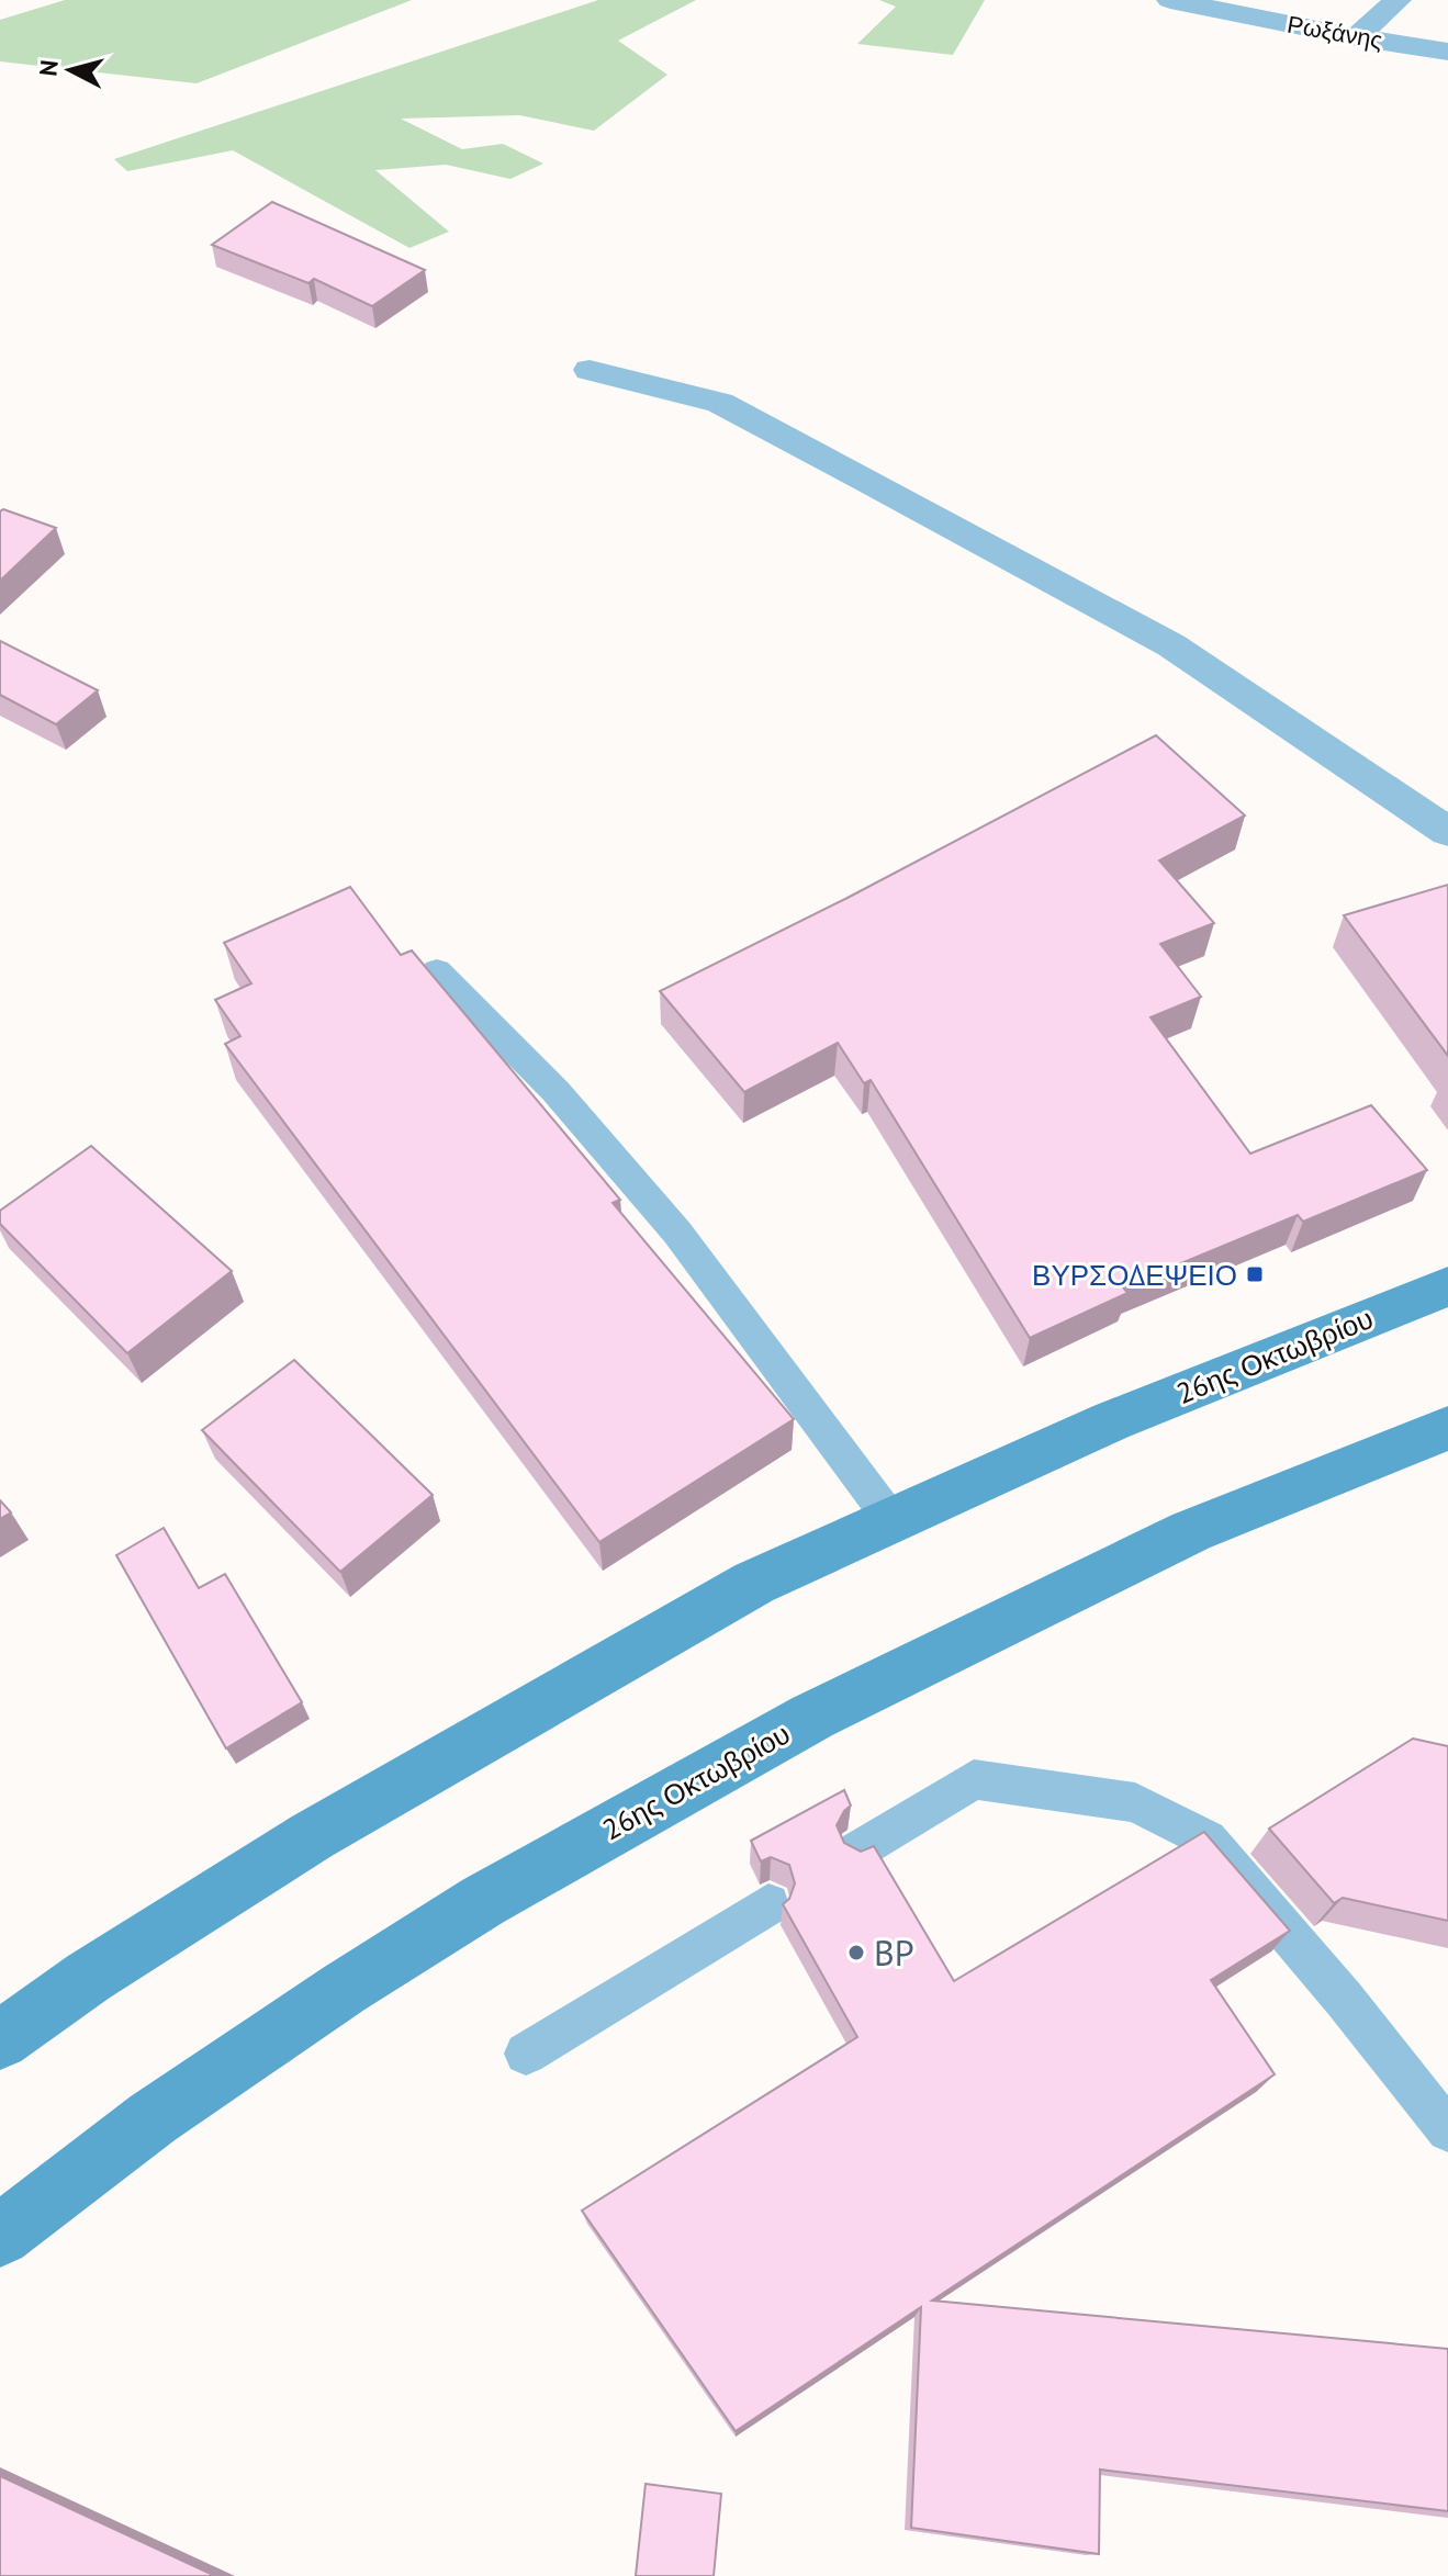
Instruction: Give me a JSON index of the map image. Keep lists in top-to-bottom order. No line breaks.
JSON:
{"streets":{"main road":["26ης Οκτωβρίου"],"street":["Ρωξάνης"]},"places":{"transit":["ΒΥΡΣΟΔΕΨΕΙΟ"],"other":["BP"]},"north":"left"}
